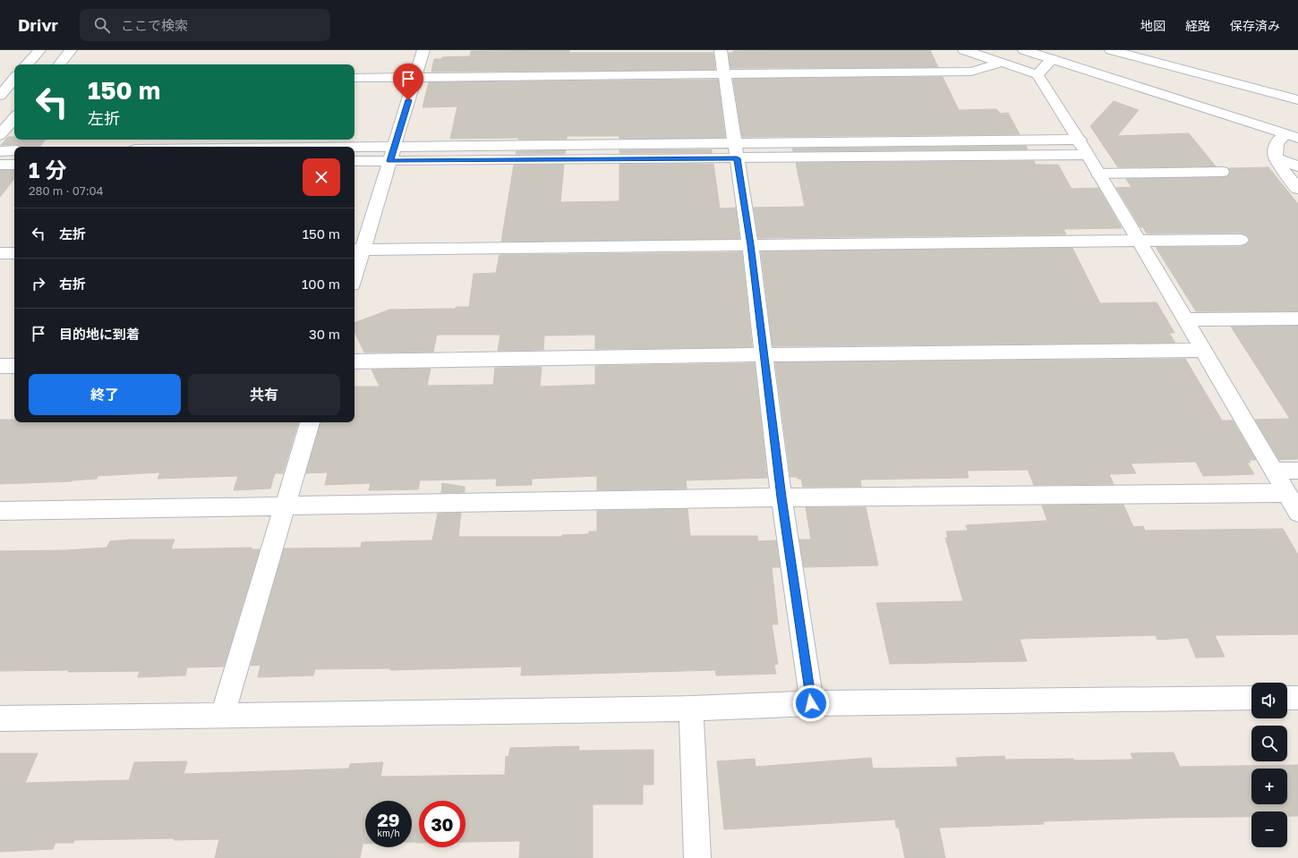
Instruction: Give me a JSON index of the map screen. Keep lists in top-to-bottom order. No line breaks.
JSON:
{"page":{"header":"Drivr","search":"ここで検索","nav":["地図","経路","保存済み"],"turn":["150 m","左折"],"heading":["1 分","280 m · 07:04"],"list":[{"name":"左折","value":"150 m"},{"name":"右折","value":"100 m"},{"name":"目的地に到着","value":"30 m"}],"buttons":["終了","共有"],"map_buttons":["+","−"],"speed":"29 km/h","limit":"30"}}
